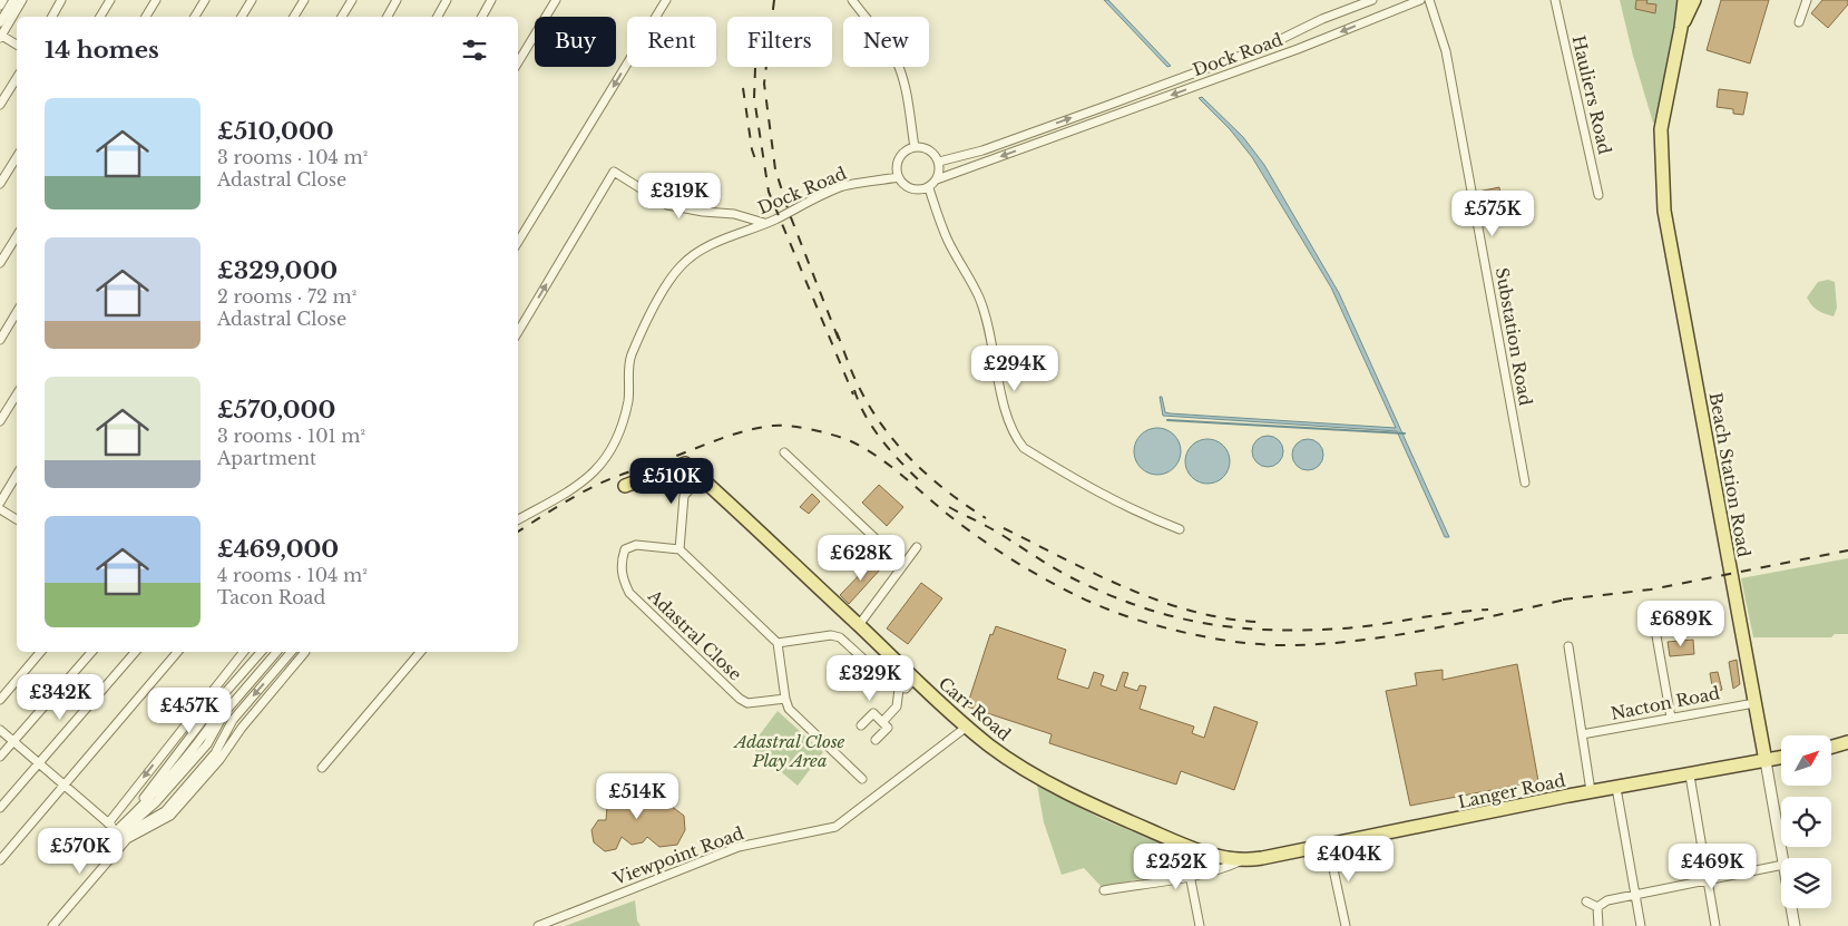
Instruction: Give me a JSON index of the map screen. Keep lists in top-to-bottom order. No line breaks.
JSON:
{"streets":{"main road":["Beach Station Road","Carr Road","Langer Road"],"street":["Dock Road","Hauliers Road","Substation Road","Adastral Close","Nacton Road","Viewpoint Road"]},"crossings":[["Beach Station Road","Nacton Road"],["Beach Station Road","Langer Road"],["Carr Road","Langer Road"],["Carr Road","Viewpoint Road"]],"parks":["Adastral Close Play Area"],"north":"top right","page":{"chip":["Buy","Rent","Filters","New"],"heading":"14 homes","list":[{"name":"£510,000","note":"3 rooms · 104 m² · Adastral Close"},{"name":"£329,000","note":"2 rooms · 72 m² · Adastral Close"},{"name":"£570,000","note":"3 rooms · 101 m² · Apartment"},{"name":"£469,000","note":"4 rooms · 104 m² · Tacon Road"}],"price":["£319K","£575K","£294K","£510K","£628K","£689K","£329K","£342K","£457K","£514K","£570K","£404K","£252K","£469K"]}}
